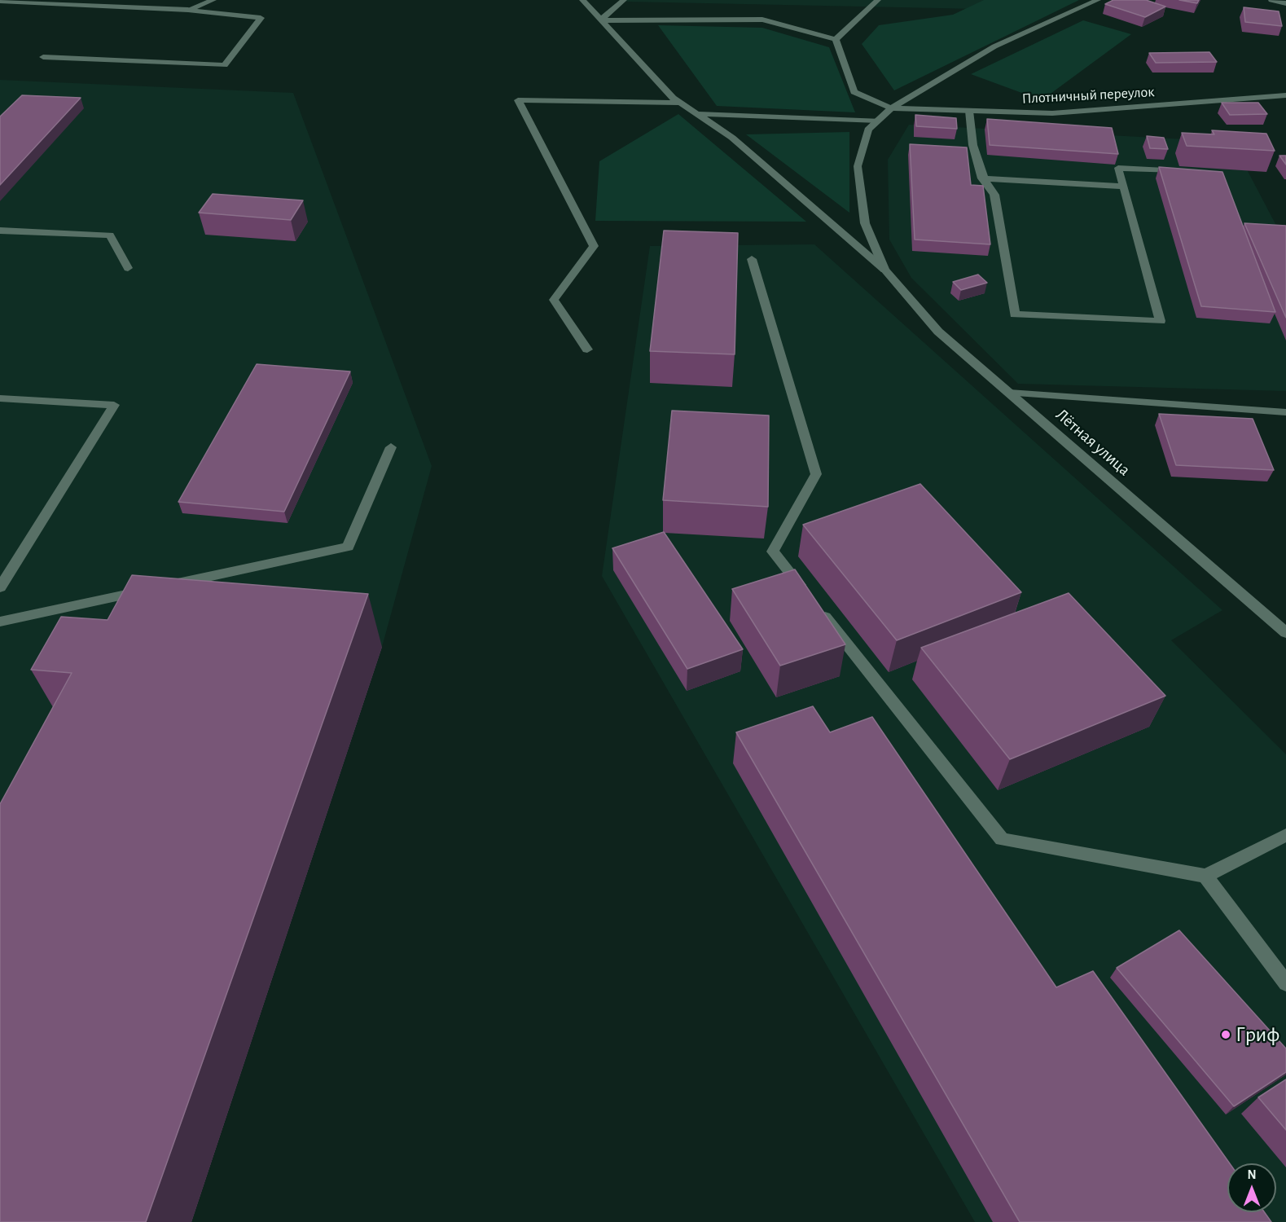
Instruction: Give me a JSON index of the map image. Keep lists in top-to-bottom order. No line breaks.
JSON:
{"streets":{"street":["Плотничный переулок","Лётная улица"]},"places":["Гриф"],"north":"top"}
